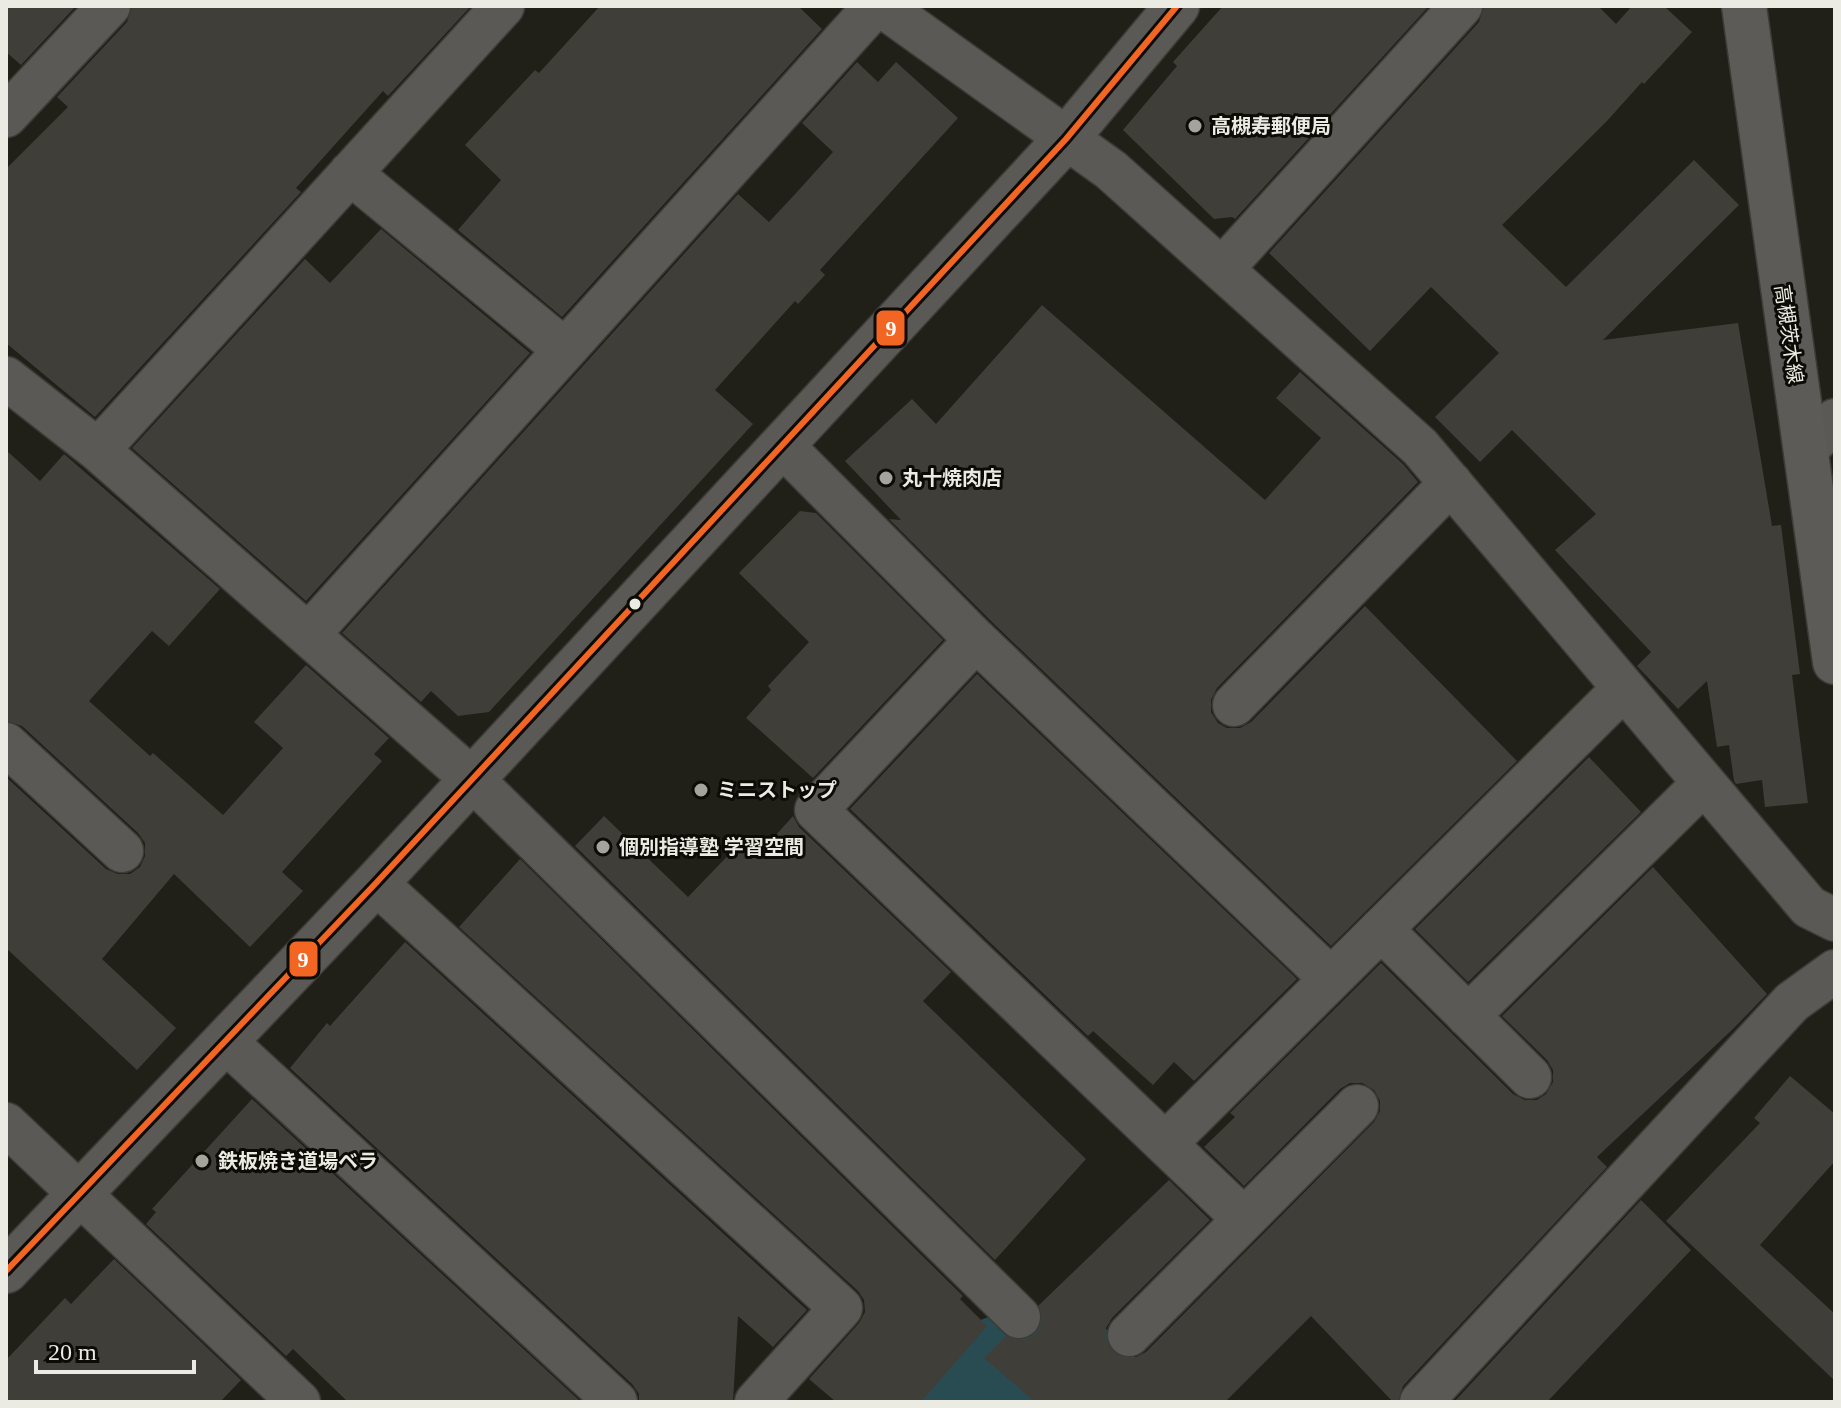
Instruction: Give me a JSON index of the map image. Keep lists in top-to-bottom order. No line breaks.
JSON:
{"streets":{"main road":["高槻茨木線"]},"places":["高槻寿郵便局","丸十焼肉店","ミニストップ","個別指導塾 学習空間","鉄板焼き道場ベラ"],"lines":["transit line 9"],"scale_bar":"20 m"}
